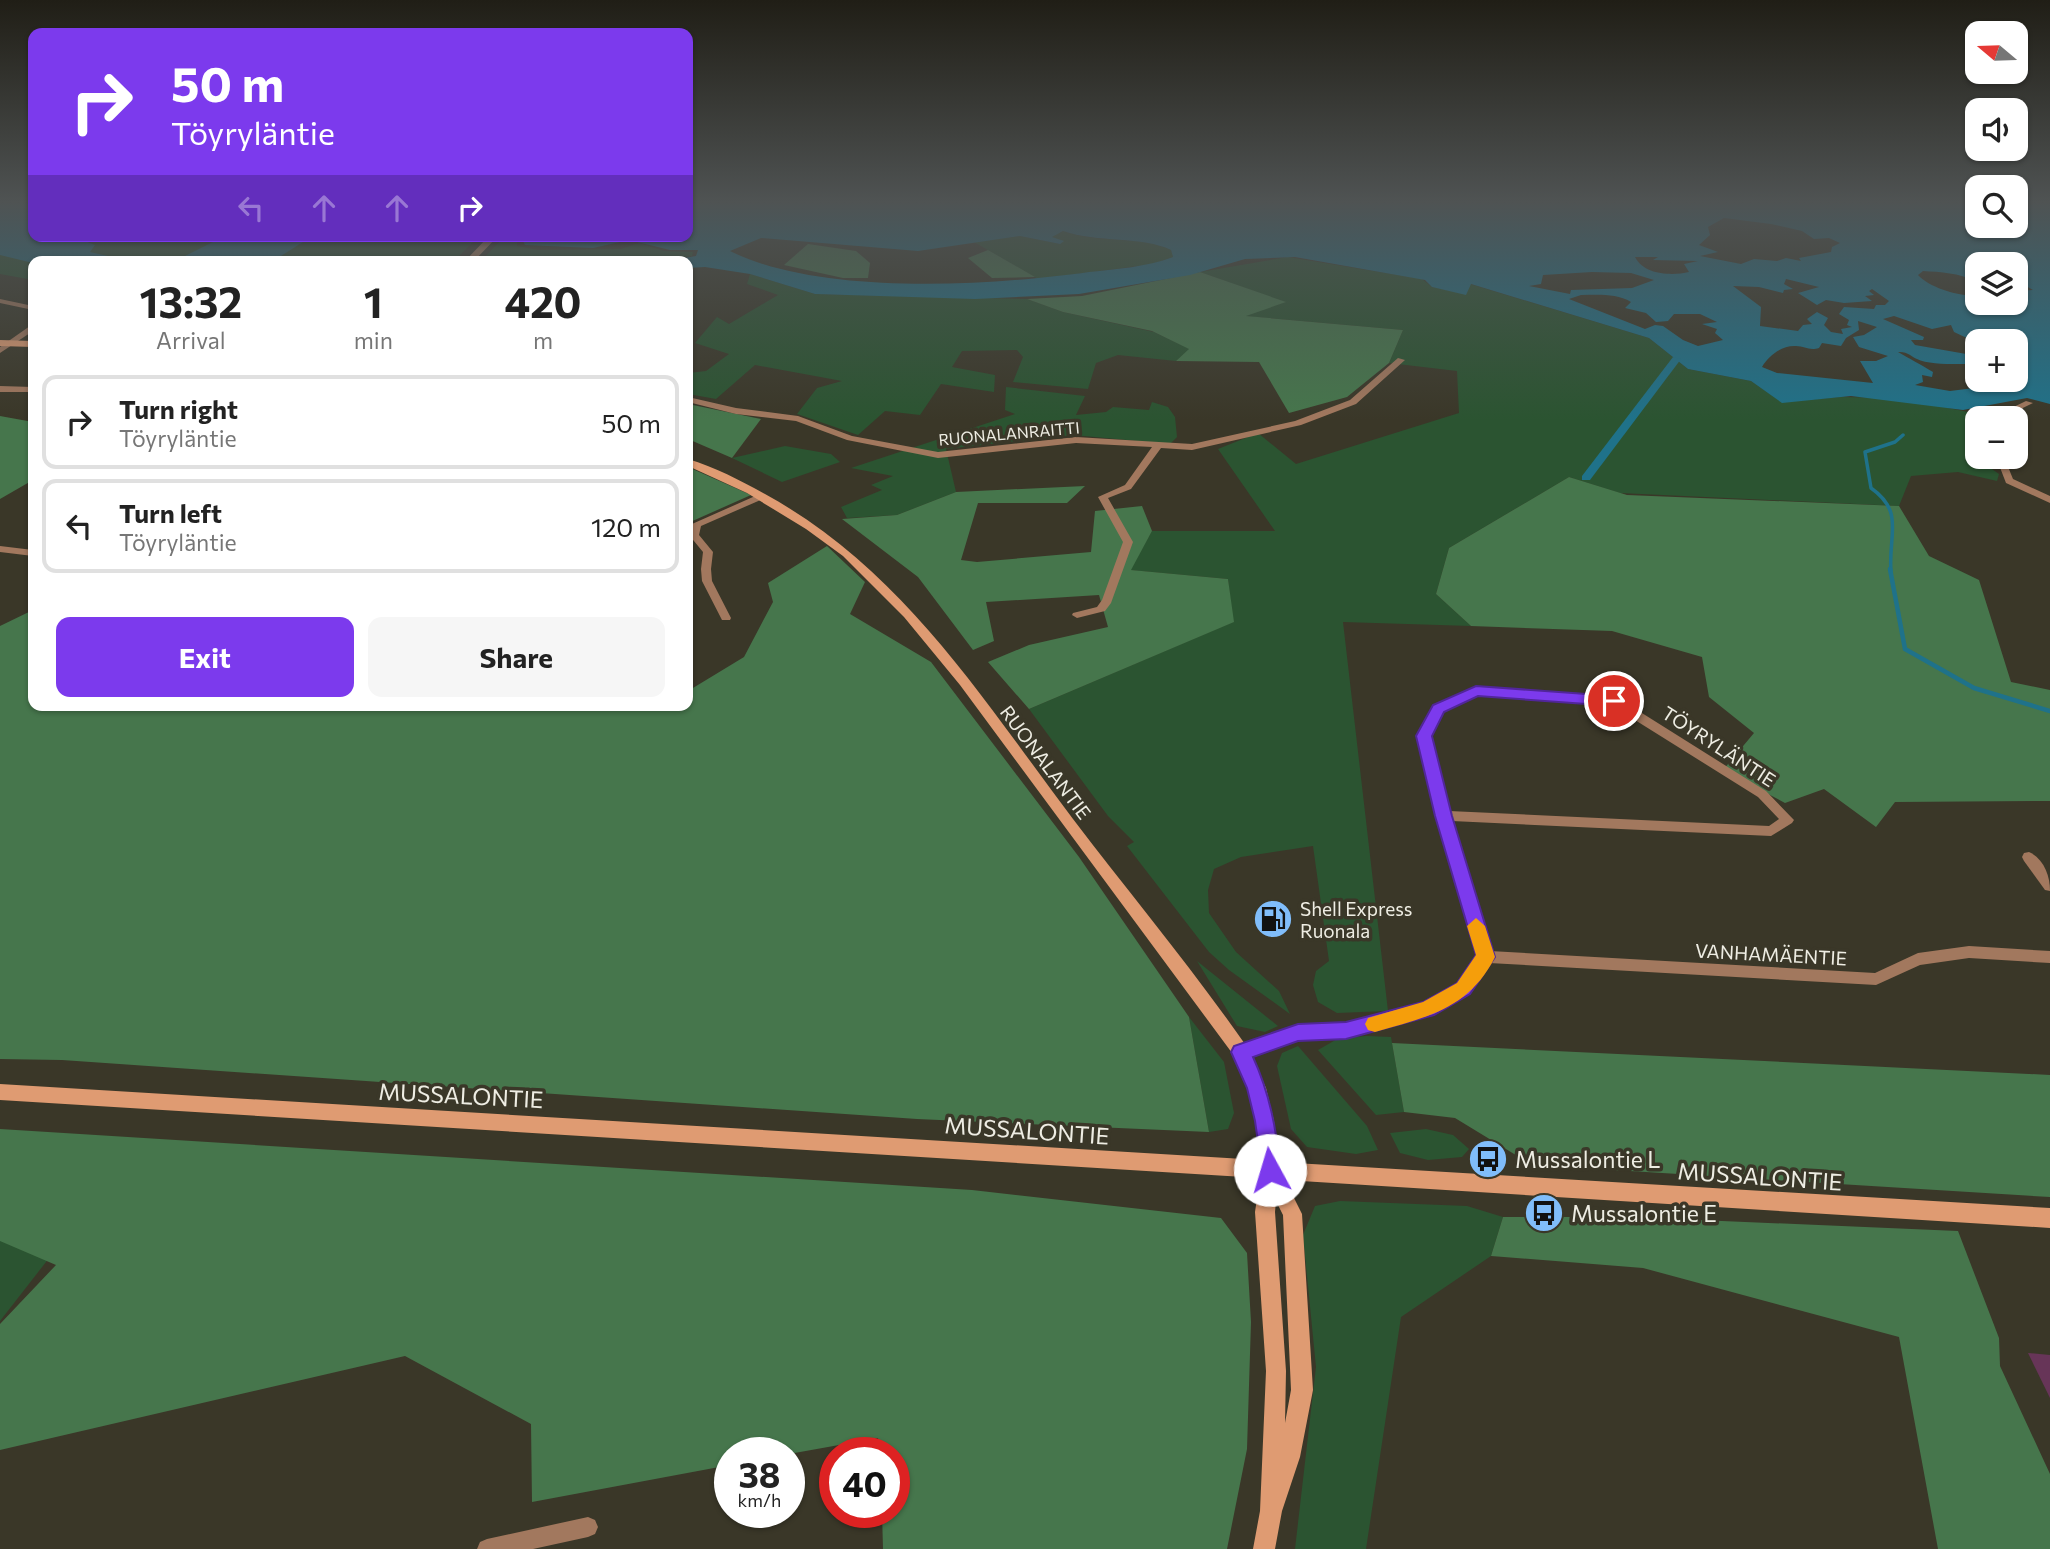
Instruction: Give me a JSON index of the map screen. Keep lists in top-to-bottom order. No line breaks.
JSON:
{"streets":{"street":["RUONALANRAITTI","TÖYRYLÄNTIE","RUONALANTIE","VANHAMÄENTIE","MUSSALONTIE"]},"crossings":[["TÖYRYLÄNTIE","VANHAMÄENTIE"],["RUONALANTIE","MUSSALONTIE"]],"places":{"fuel station":["Shell Express Ruonala"],"bus stop":["Mussalontie L","Mussalontie E"]},"north":"left","page":{"map_buttons":["+","−"],"turn":["50 m","Töyryläntie"],"eta":["13:32","Arrival","1","min","420","m"],"list":[{"name":"Turn right","note":"Töyryläntie","value":"50 m"},{"name":"Turn left","note":"Töyryläntie","value":"120 m"}],"buttons":["Exit","Share"],"speed":"38 km/h","limit":"40"}}
